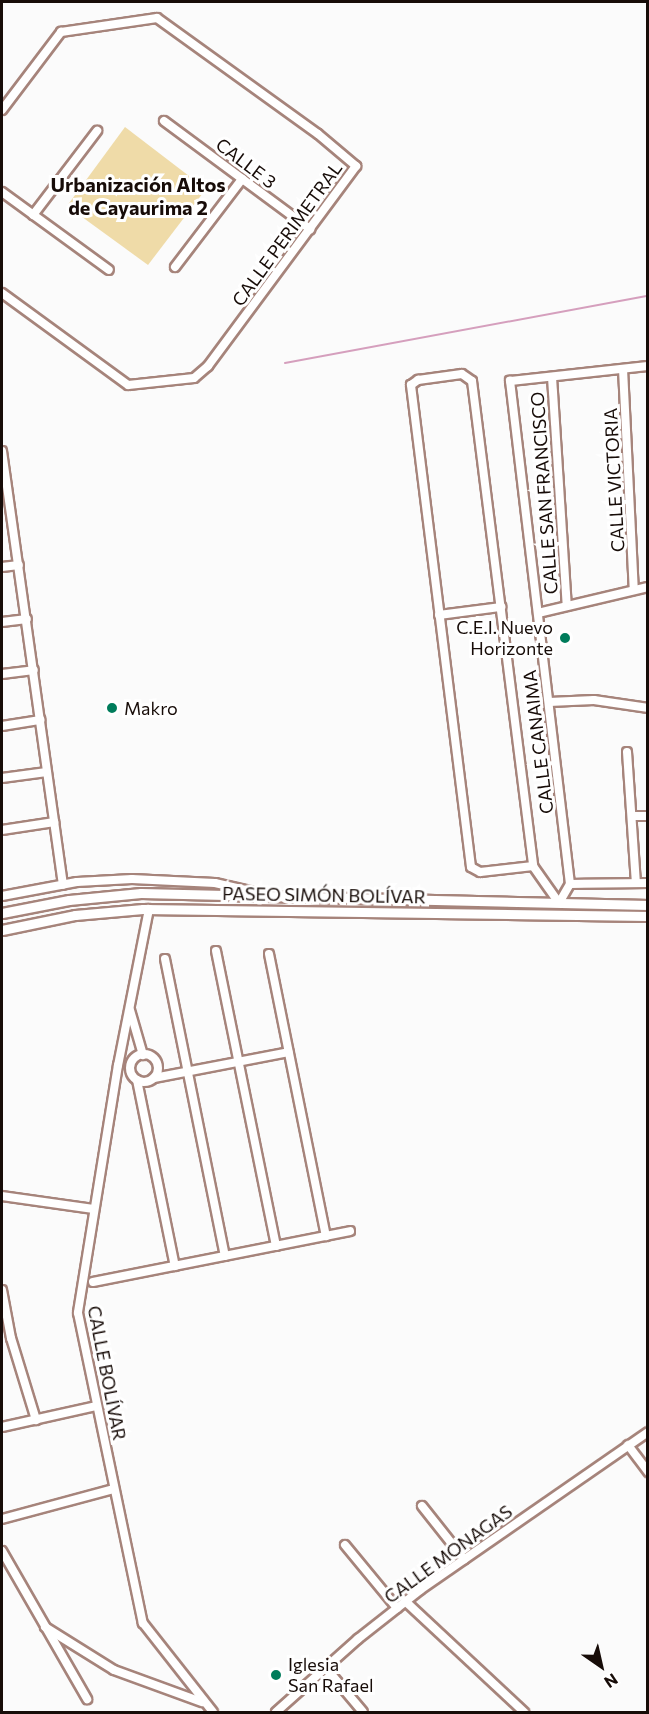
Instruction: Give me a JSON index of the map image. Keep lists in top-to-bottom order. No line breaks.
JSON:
{"streets":{"main road":["PASEO SIMÓN BOLÍVAR"],"street":["CALLE 3","CALLE PERIMETRAL","CALLE VICTORIA","CALLE SAN FRANCISCO","CALLE CANAIMA","CALLE BOLÍVAR","CALLE MONAGAS"]},"crossings":[["CALLE 3","CALLE PERIMETRAL"],["CALLE SAN FRANCISCO","CALLE CANAIMA"],["PASEO SIMÓN BOLÍVAR","CALLE BOLÍVAR"]],"districts":["Urbanización Altos de Cayaurima 2"],"places":["C.E.I. Nuevo Horizonte","Makro","Iglesia San Rafael"],"north":"bottom right"}
